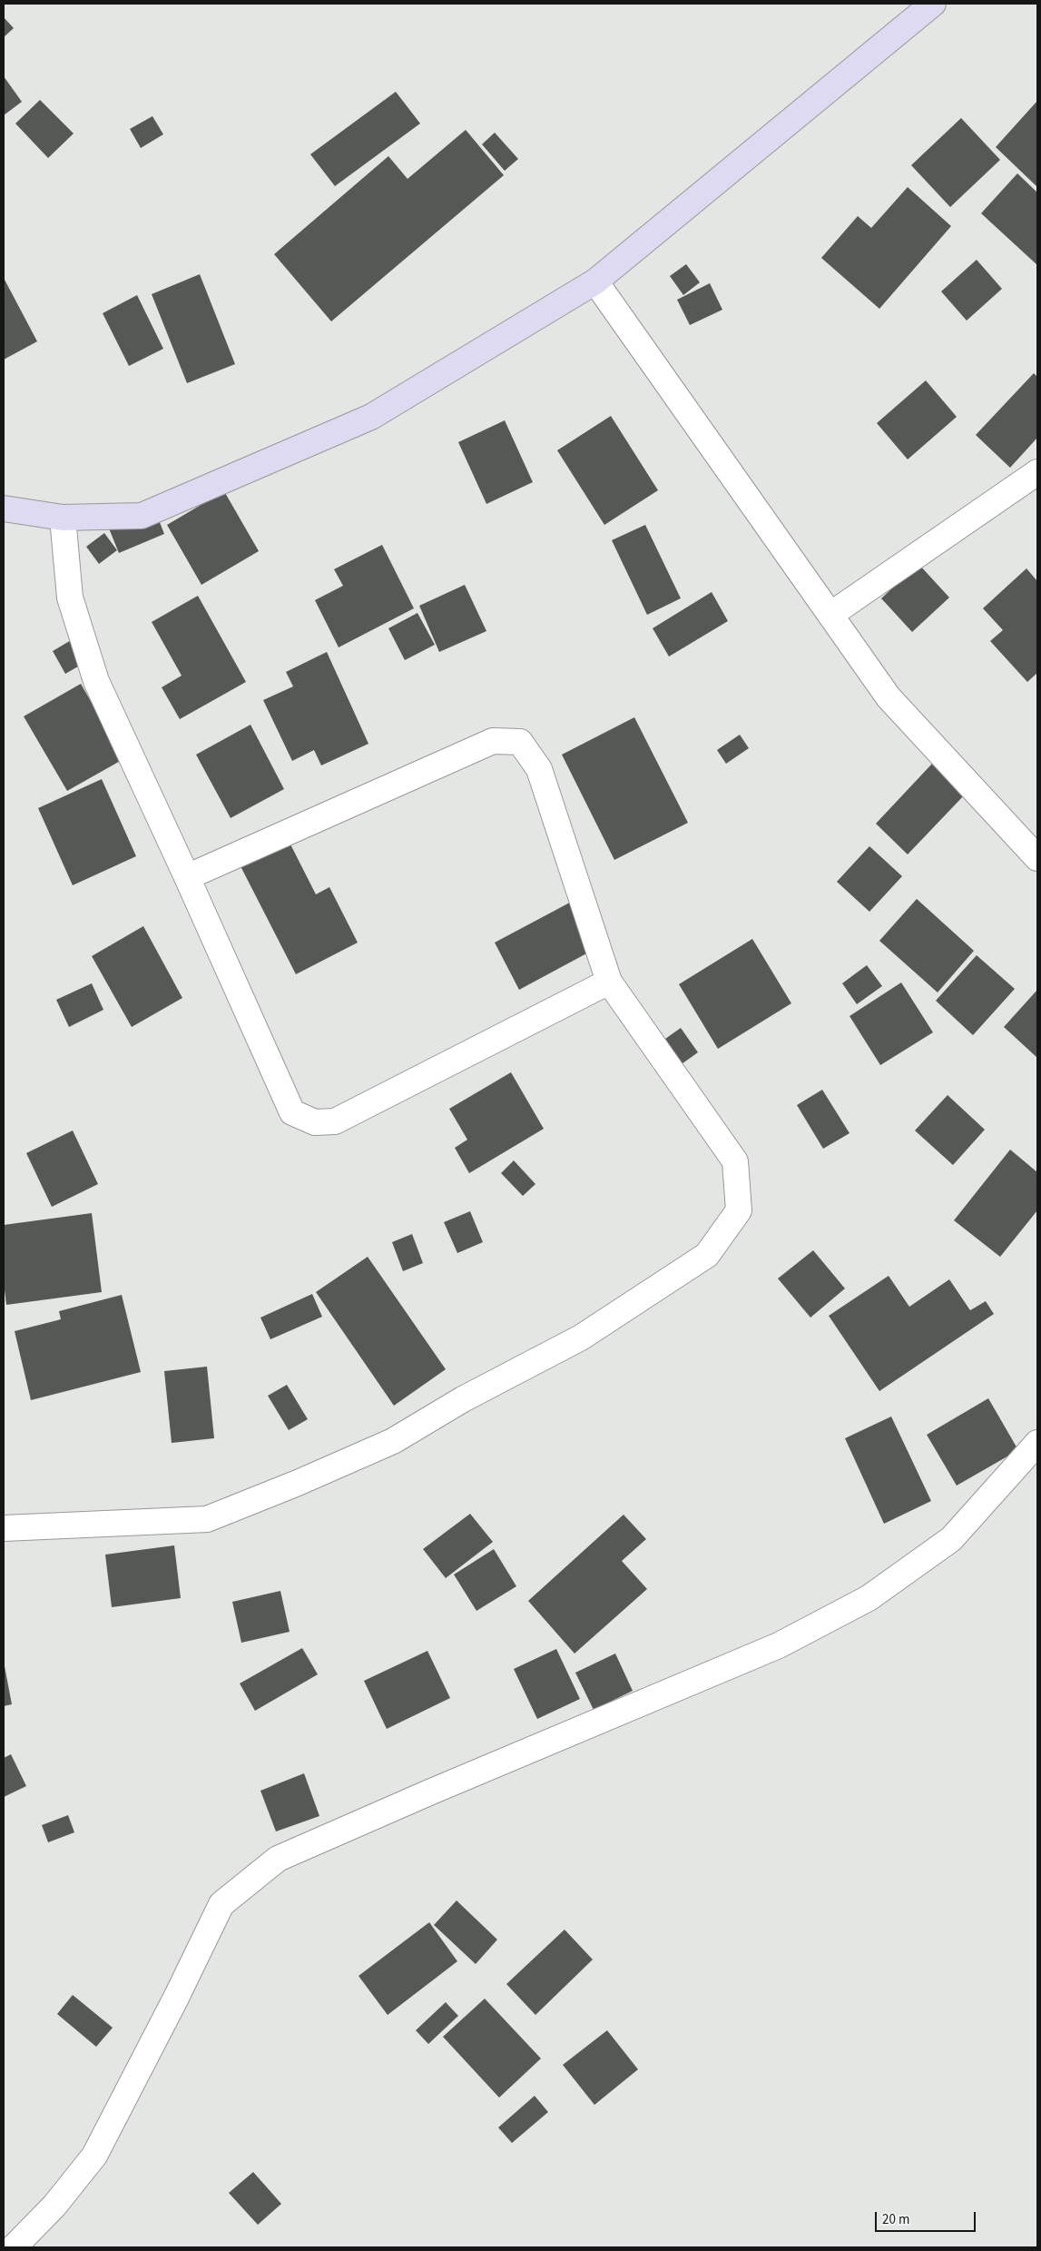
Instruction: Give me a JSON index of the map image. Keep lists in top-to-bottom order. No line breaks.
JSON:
{"scale_bar":"20 m"}
